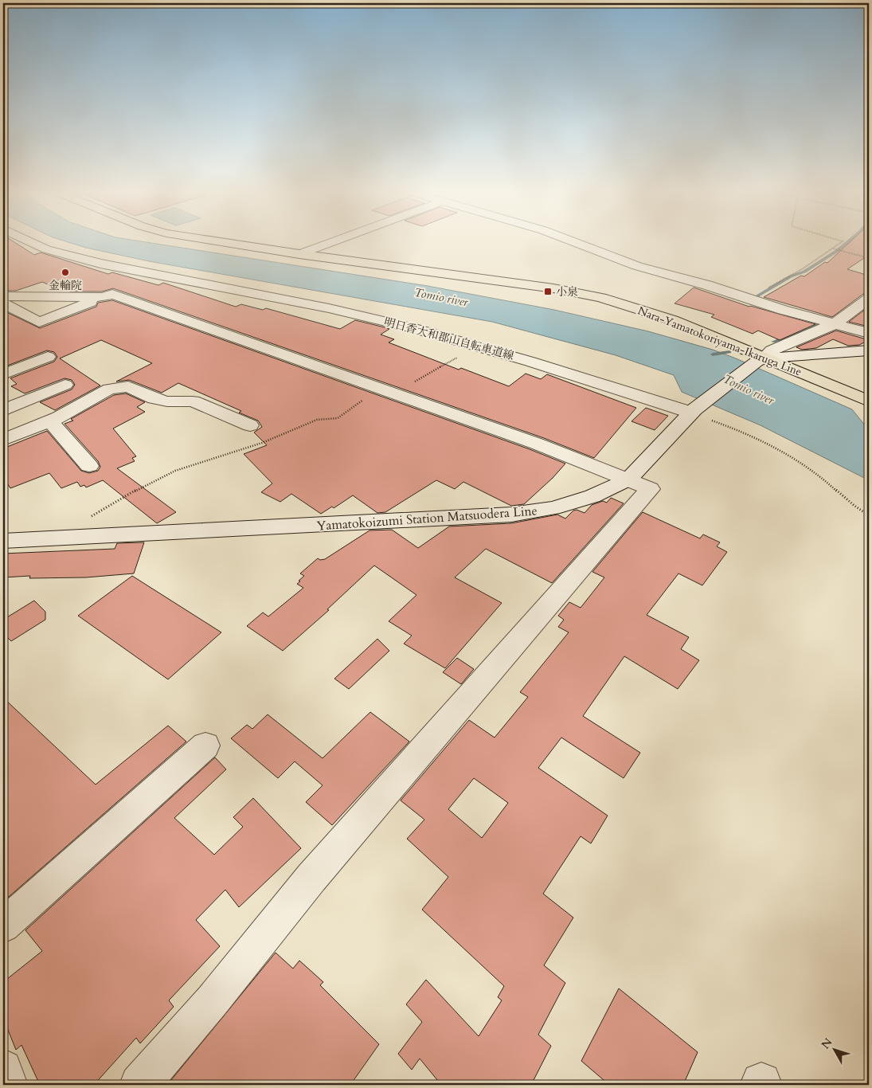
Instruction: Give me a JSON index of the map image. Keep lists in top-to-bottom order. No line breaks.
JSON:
{"streets":{"main road":["Nara-Yamatokoriyama-Ikaruga Line"],"street":["明日香大和郡山自転車道線","Yamatokoizumi Station Matsuodera Line"]},"crossings":[["明日香大和郡山自転車道線","Yamatokoizumi Station Matsuodera Line"],["Nara-Yamatokoriyama-Ikaruga Line","Yamatokoizumi Station Matsuodera Line"]],"water":["Tomio river"],"places":{"other":["金輪院"],"transit":["小泉"]},"north":"top left"}
